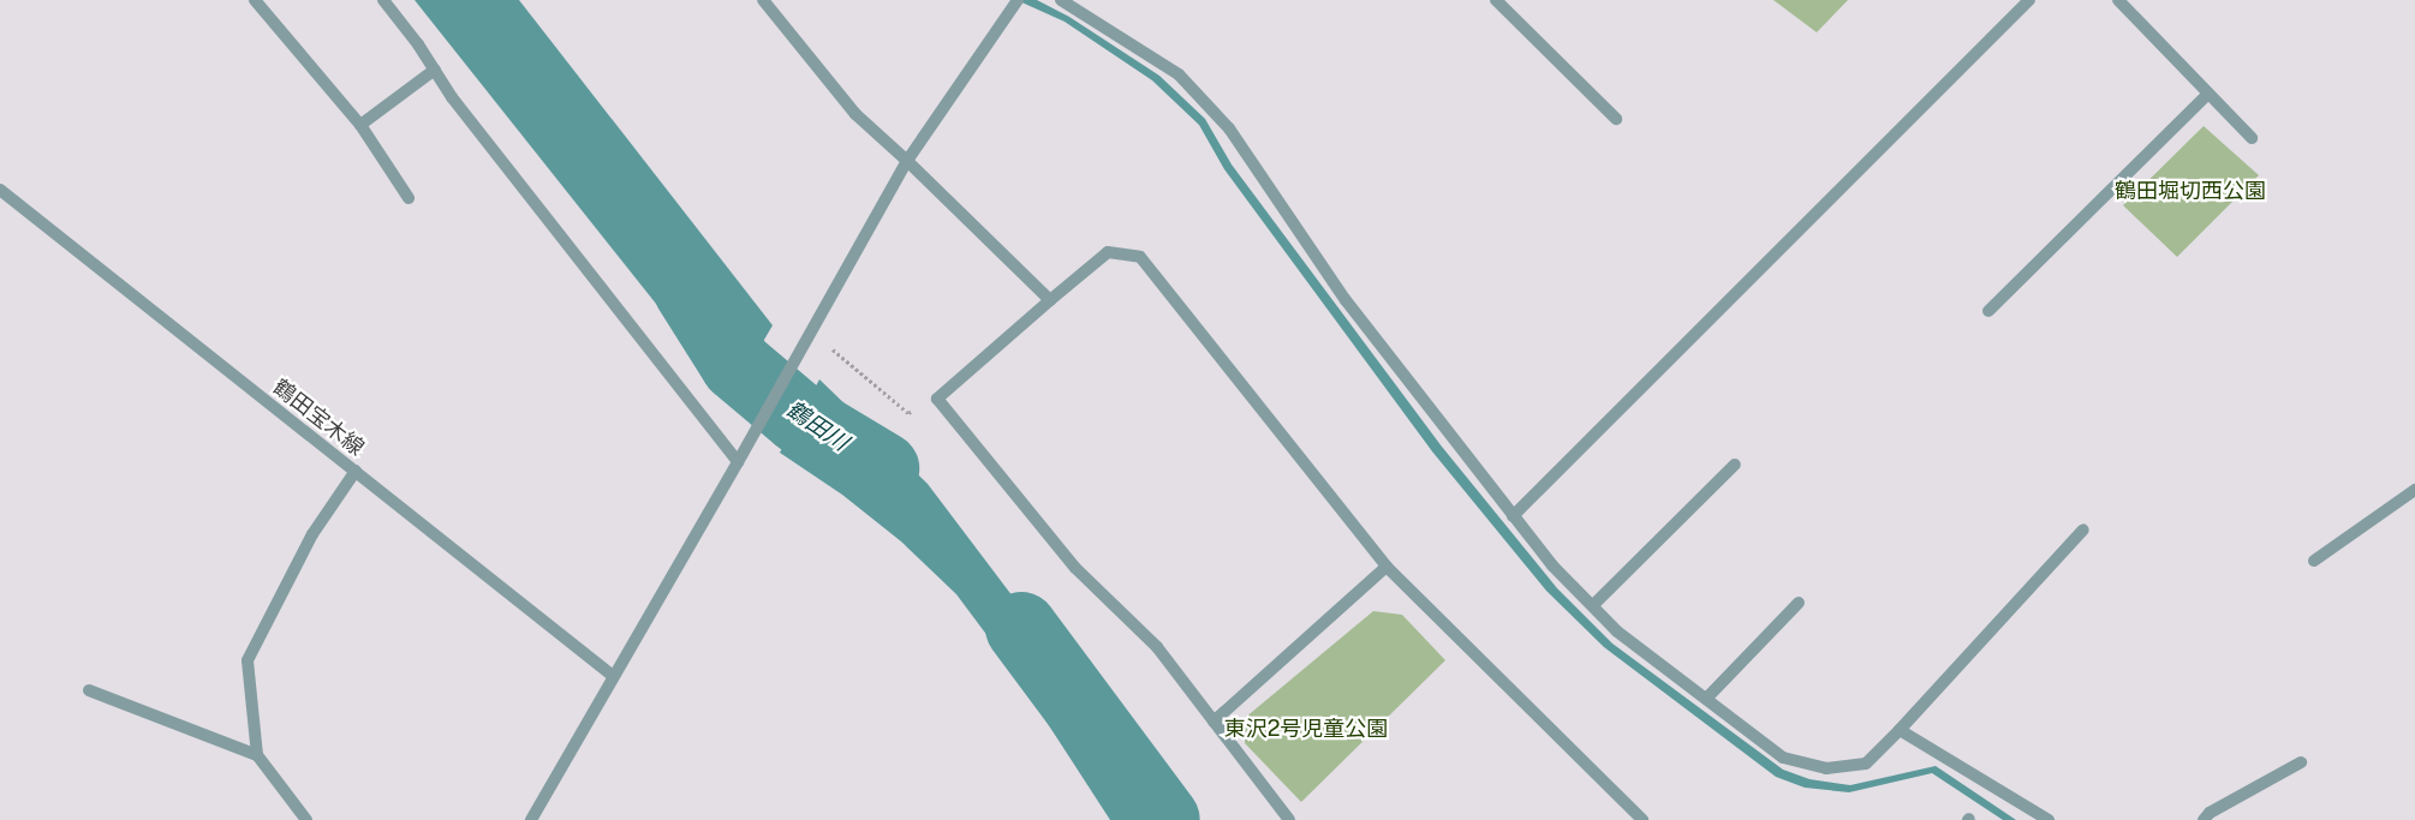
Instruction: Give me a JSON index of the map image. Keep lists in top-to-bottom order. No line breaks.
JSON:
{"streets":{"street":["鶴田宝木線"]},"water":["鶴田川"],"parks":["鶴田堀切西公園","東沢2号児童公園"]}
